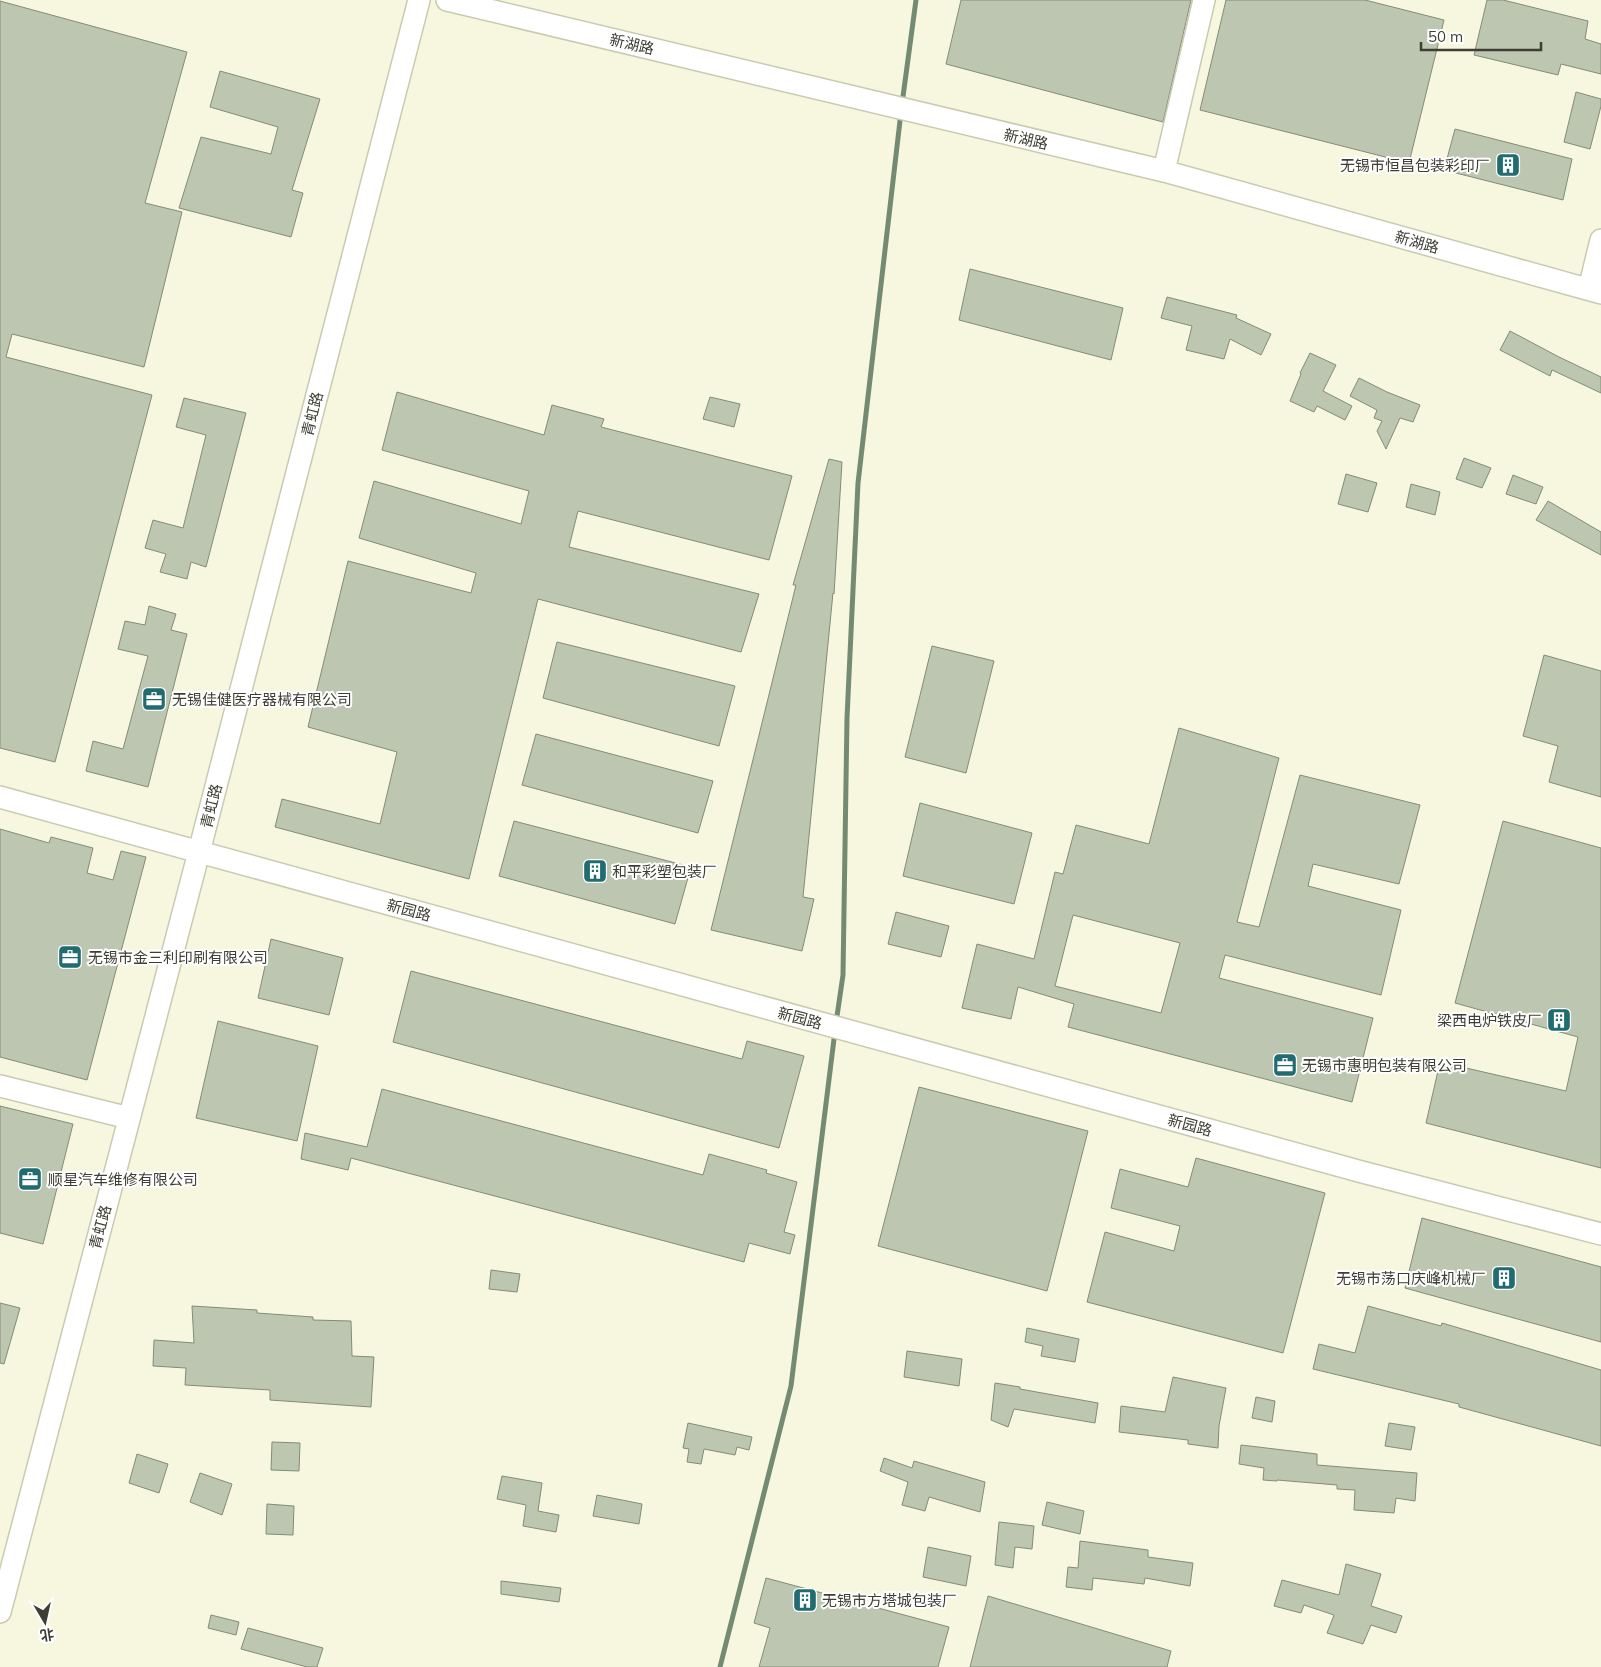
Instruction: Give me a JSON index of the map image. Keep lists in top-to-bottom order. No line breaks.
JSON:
{"streets":{"street":["新湖路","青虹路","新园路"]},"crossings":[["青虹路","新园路"]],"places":{"building":["无锡市恒昌包装彩印厂","和平彩塑包装厂","梁西电炉铁皮厂","无锡市荡口庆峰机械厂","无锡市方塔城包装厂"],"office":["无锡佳健医疗器械有限公司","无锡市金三利印刷有限公司","无锡市惠明包装有限公司","顺星汽车维修有限公司"]},"scale_bar":"50 m","north":"bottom"}
